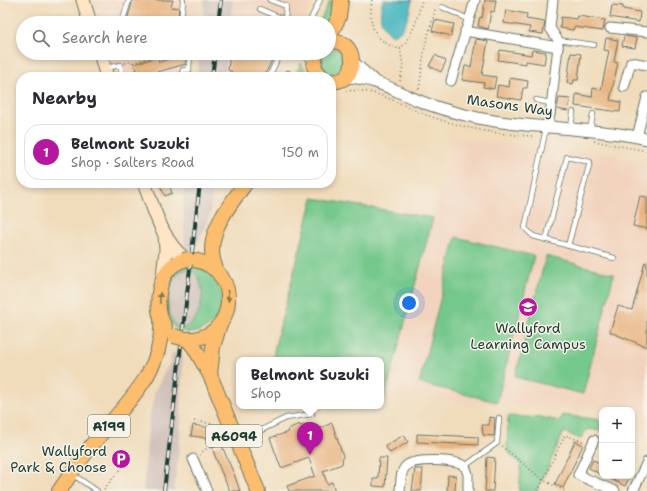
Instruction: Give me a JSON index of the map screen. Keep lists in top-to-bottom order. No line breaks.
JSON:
{"streets":{"main road":["A199","A6094"],"street":["Masons Way"]},"crossings":[["A199","A6094"]],"places":{"school or university":["Wallyford Learning Campus"],"parking":["Wallyford Park & Choose"]},"page":{"search":"Search here","heading":"Nearby","list":[{"mark":"1","name":"Belmont Suzuki","note":"Shop · Salters Road","value":"150 m"}],"popup":["Belmont Suzuki","Shop"],"map_buttons":["+","−"],"pins":"1"}}
